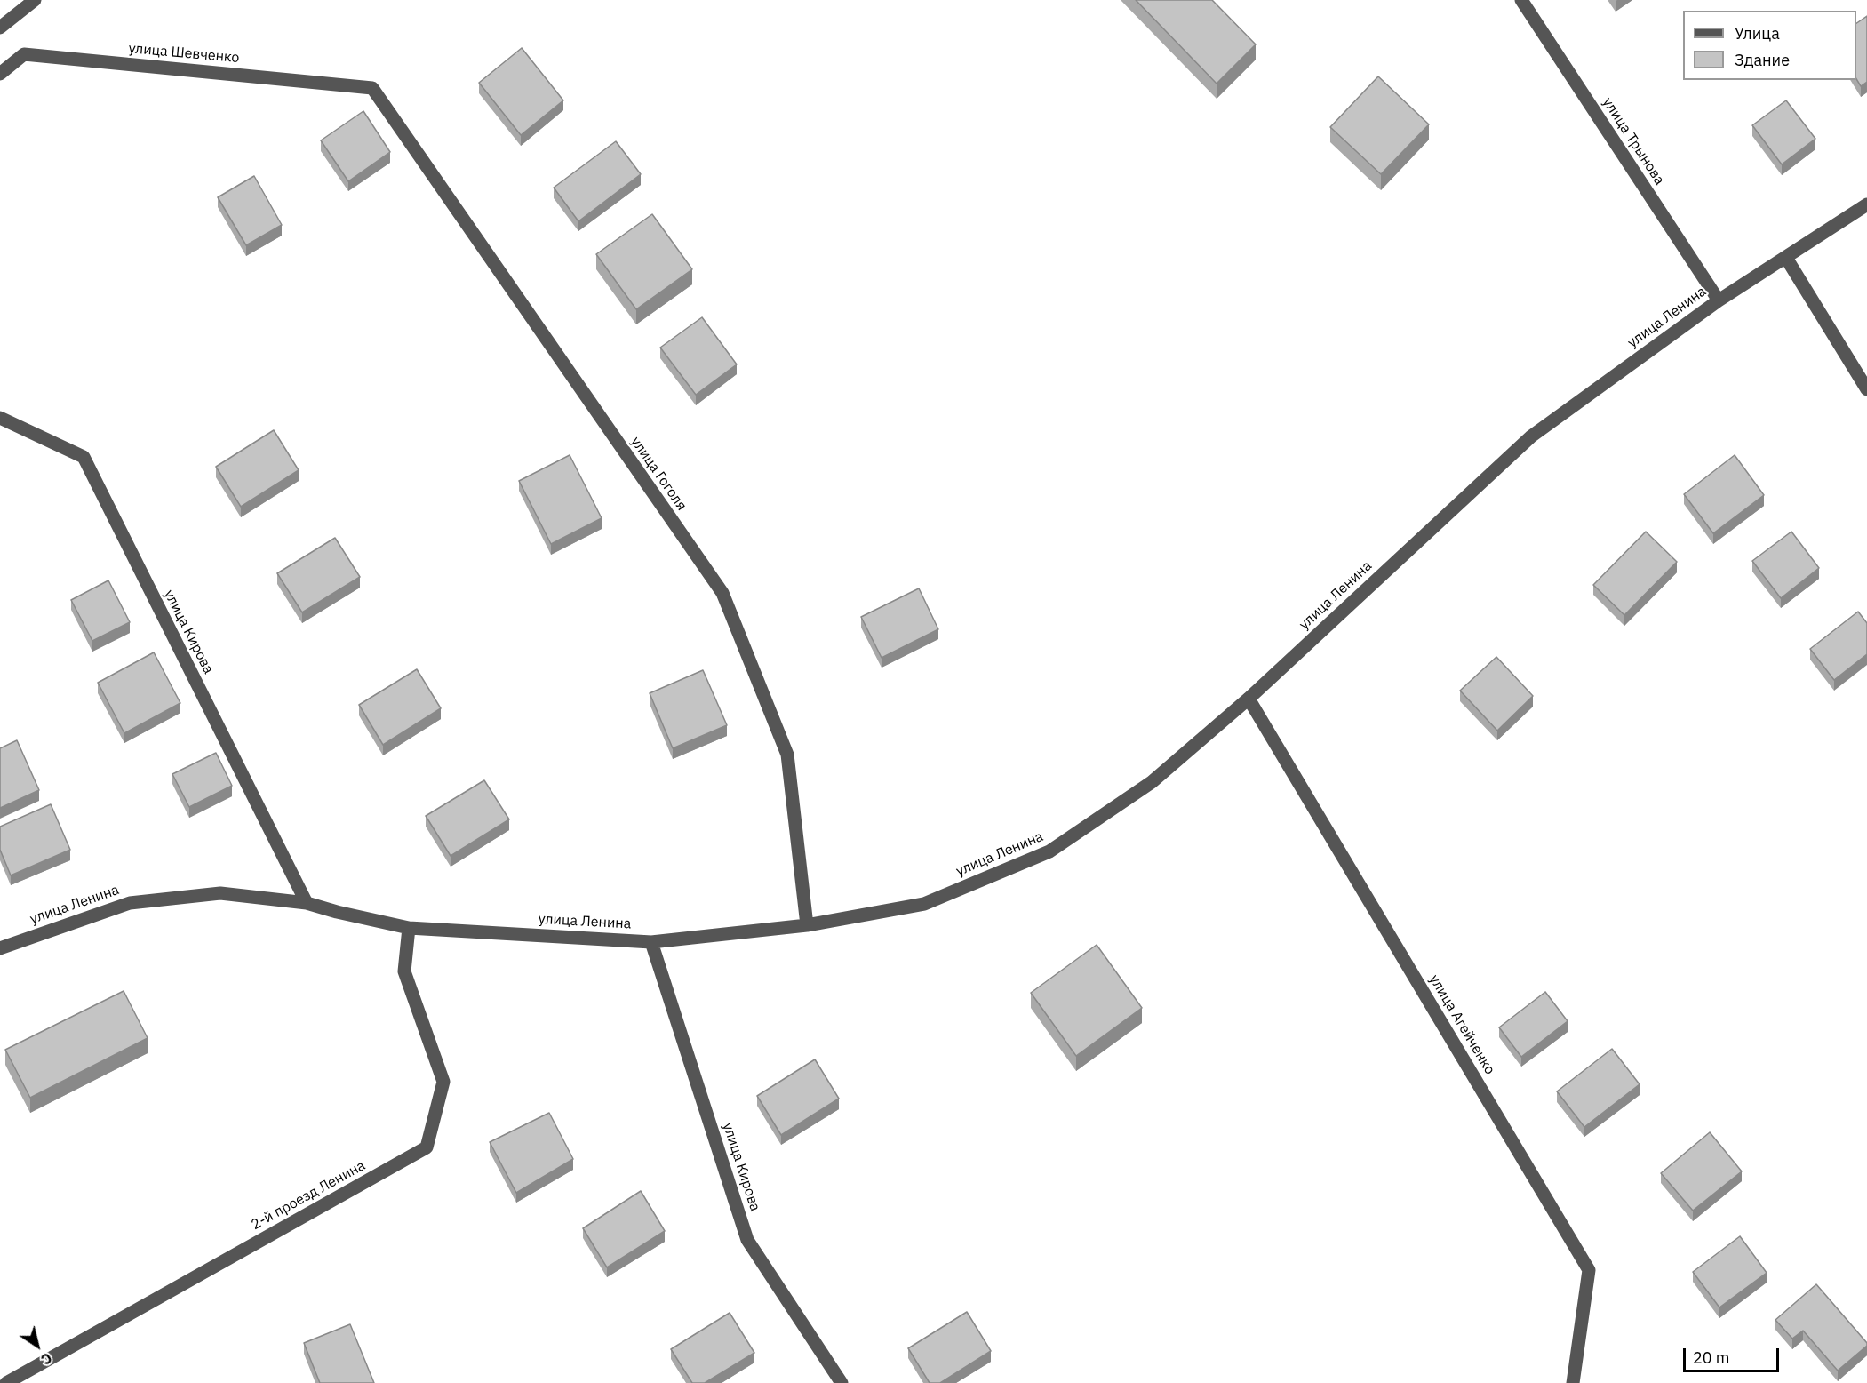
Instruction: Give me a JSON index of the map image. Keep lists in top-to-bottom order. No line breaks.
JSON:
{"streets":{"street":["улица Шевченко","улица Трынова","улица Ленина","улица Гоголя","улица Кирова","улица Агейченко","2-й проезд Ленина"]},"crossings":[["улица Шевченко","улица Гоголя"],["улица Трынова","улица Ленина"],["улица Ленина","улица Гоголя"],["улица Ленина","улица Кирова"],["улица Ленина","улица Агейченко"],["улица Ленина","2-й проезд Ленина"]],"legend":["Улица","Здание"],"scale_bar":"20 m","north":"bottom right"}
